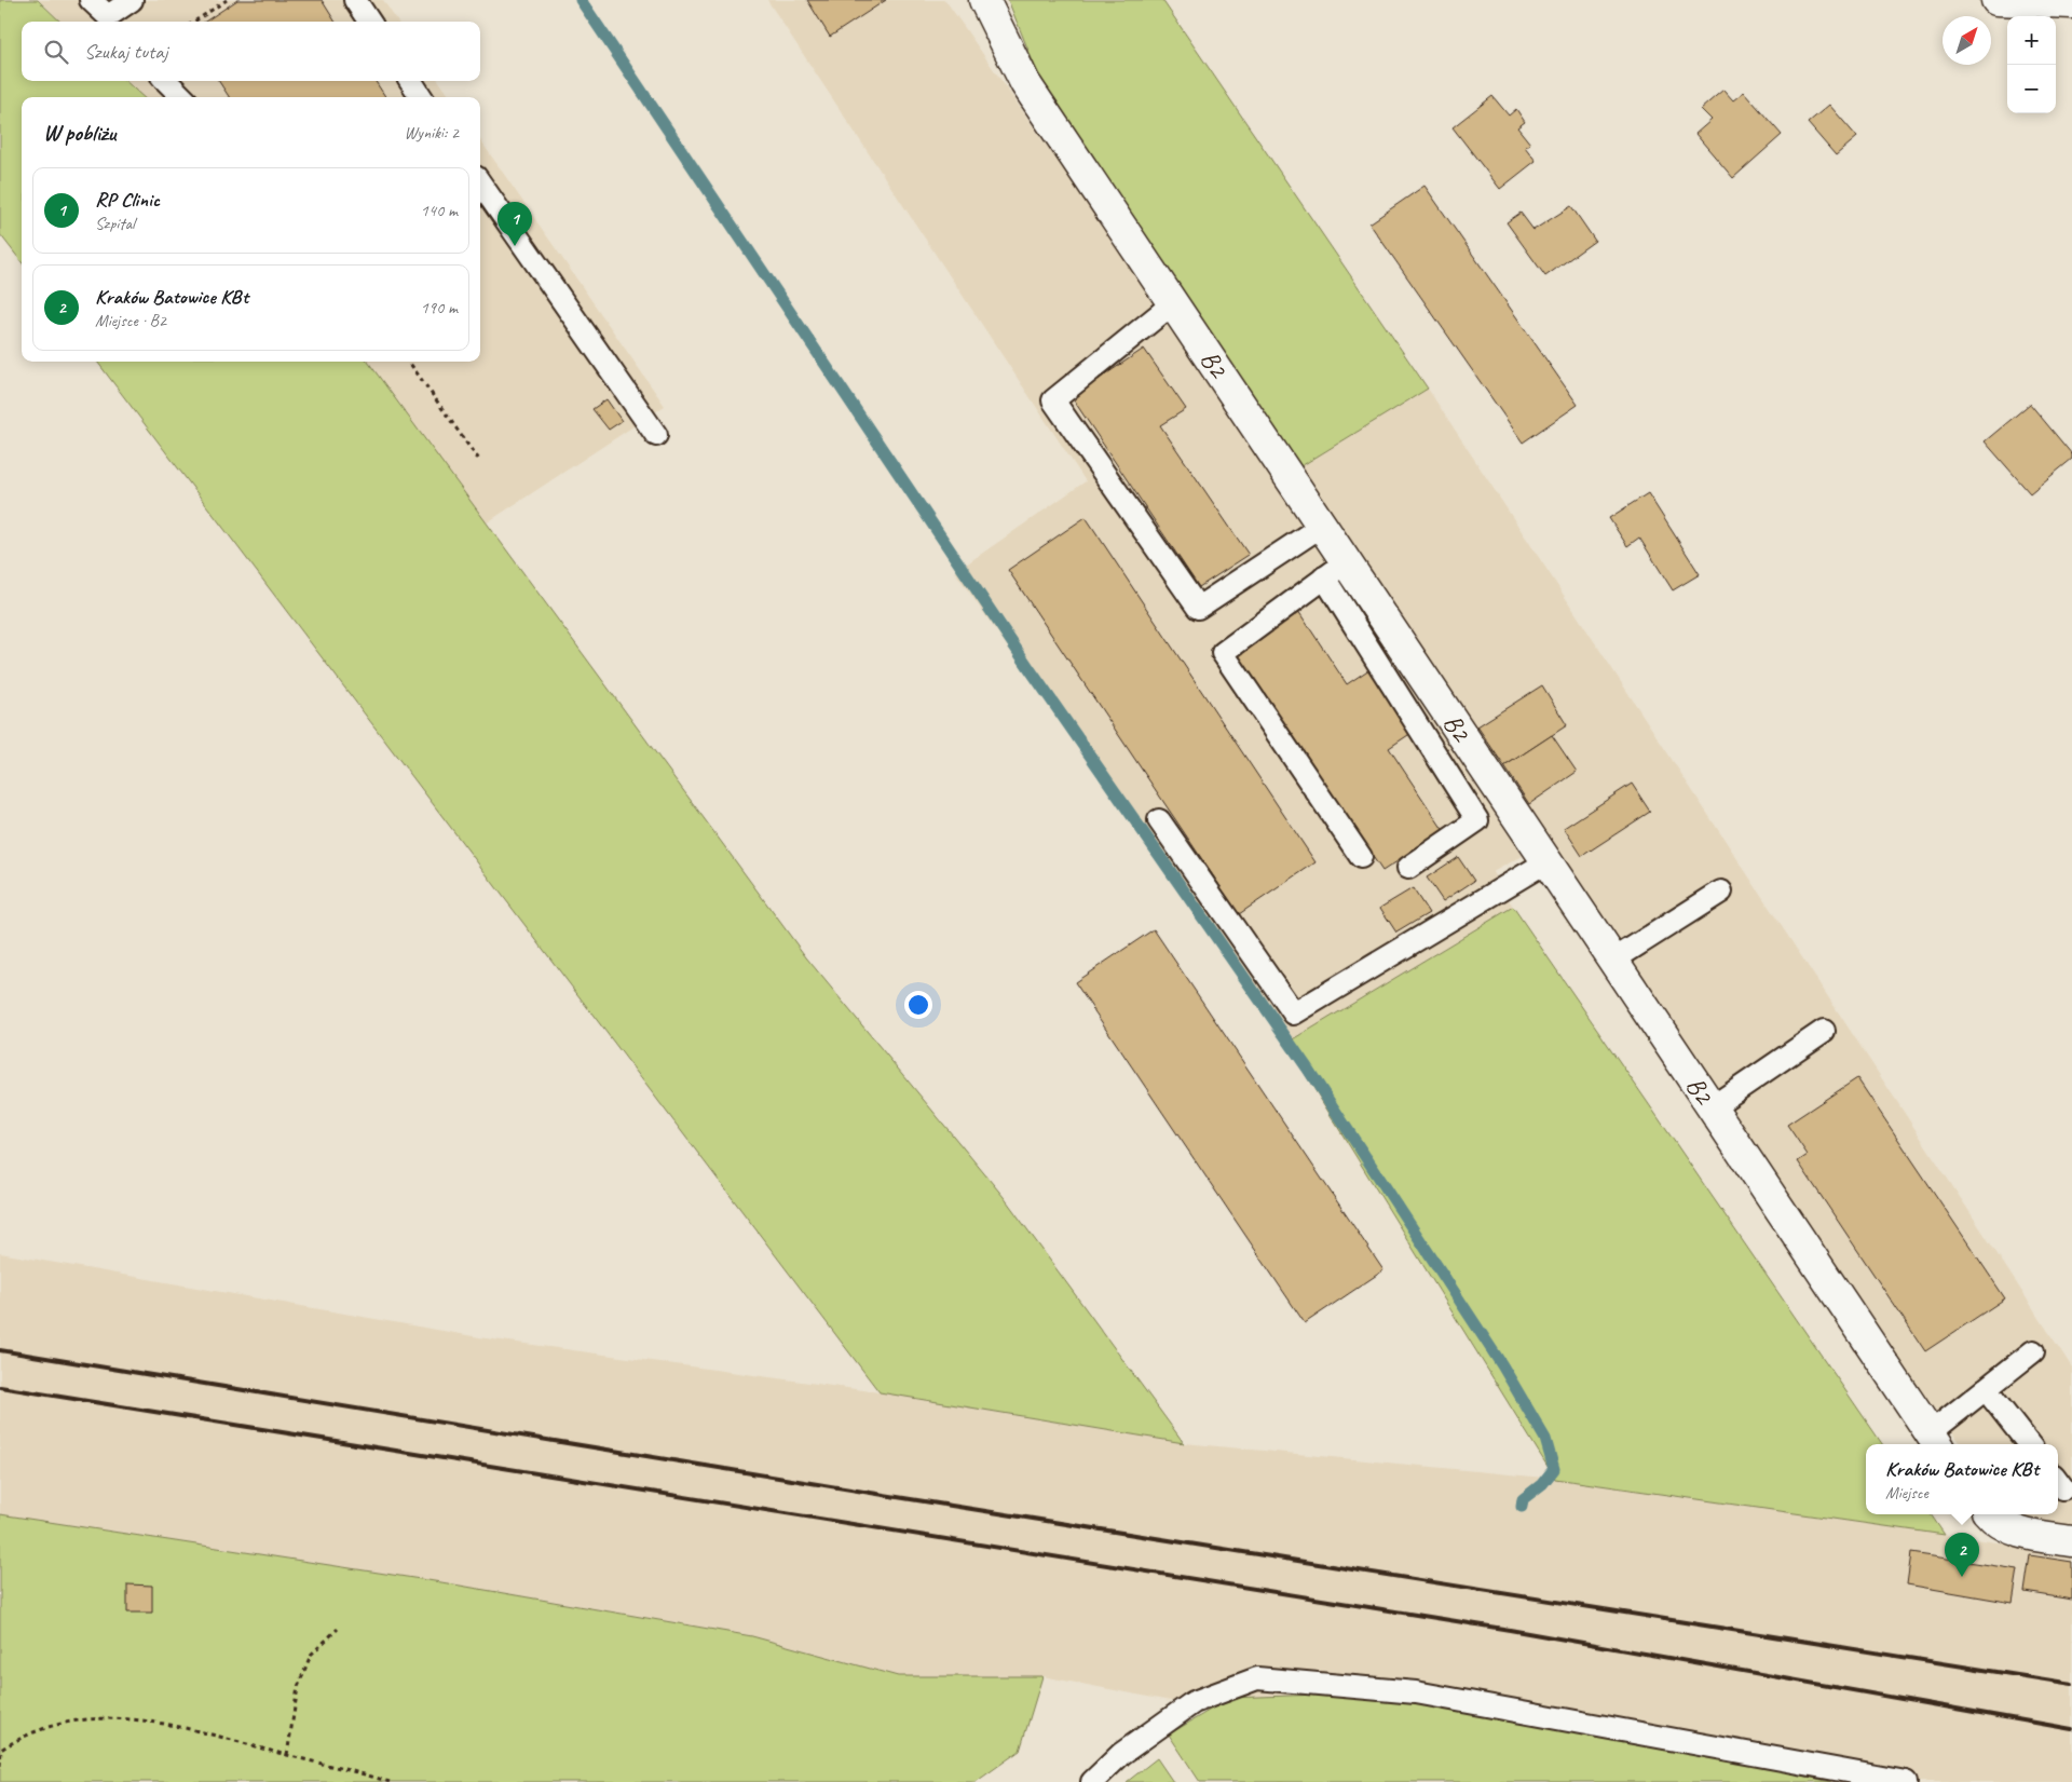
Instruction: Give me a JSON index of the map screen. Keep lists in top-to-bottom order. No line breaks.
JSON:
{"streets":{"street":["B2"]},"north":"top right","page":{"map_buttons":["+","−"],"search":"Szukaj tutaj","heading":["W pobliżu","Wyniki: 2"],"list":[{"mark":"1","name":"RP Clinic","note":"Szpital","value":"140 m"},{"mark":"2","name":"Kraków Batowice KBt","note":"Miejsce · B2","value":"190 m"}],"pins":["1","2"],"popup":["Kraków Batowice KBt","Miejsce"]}}
